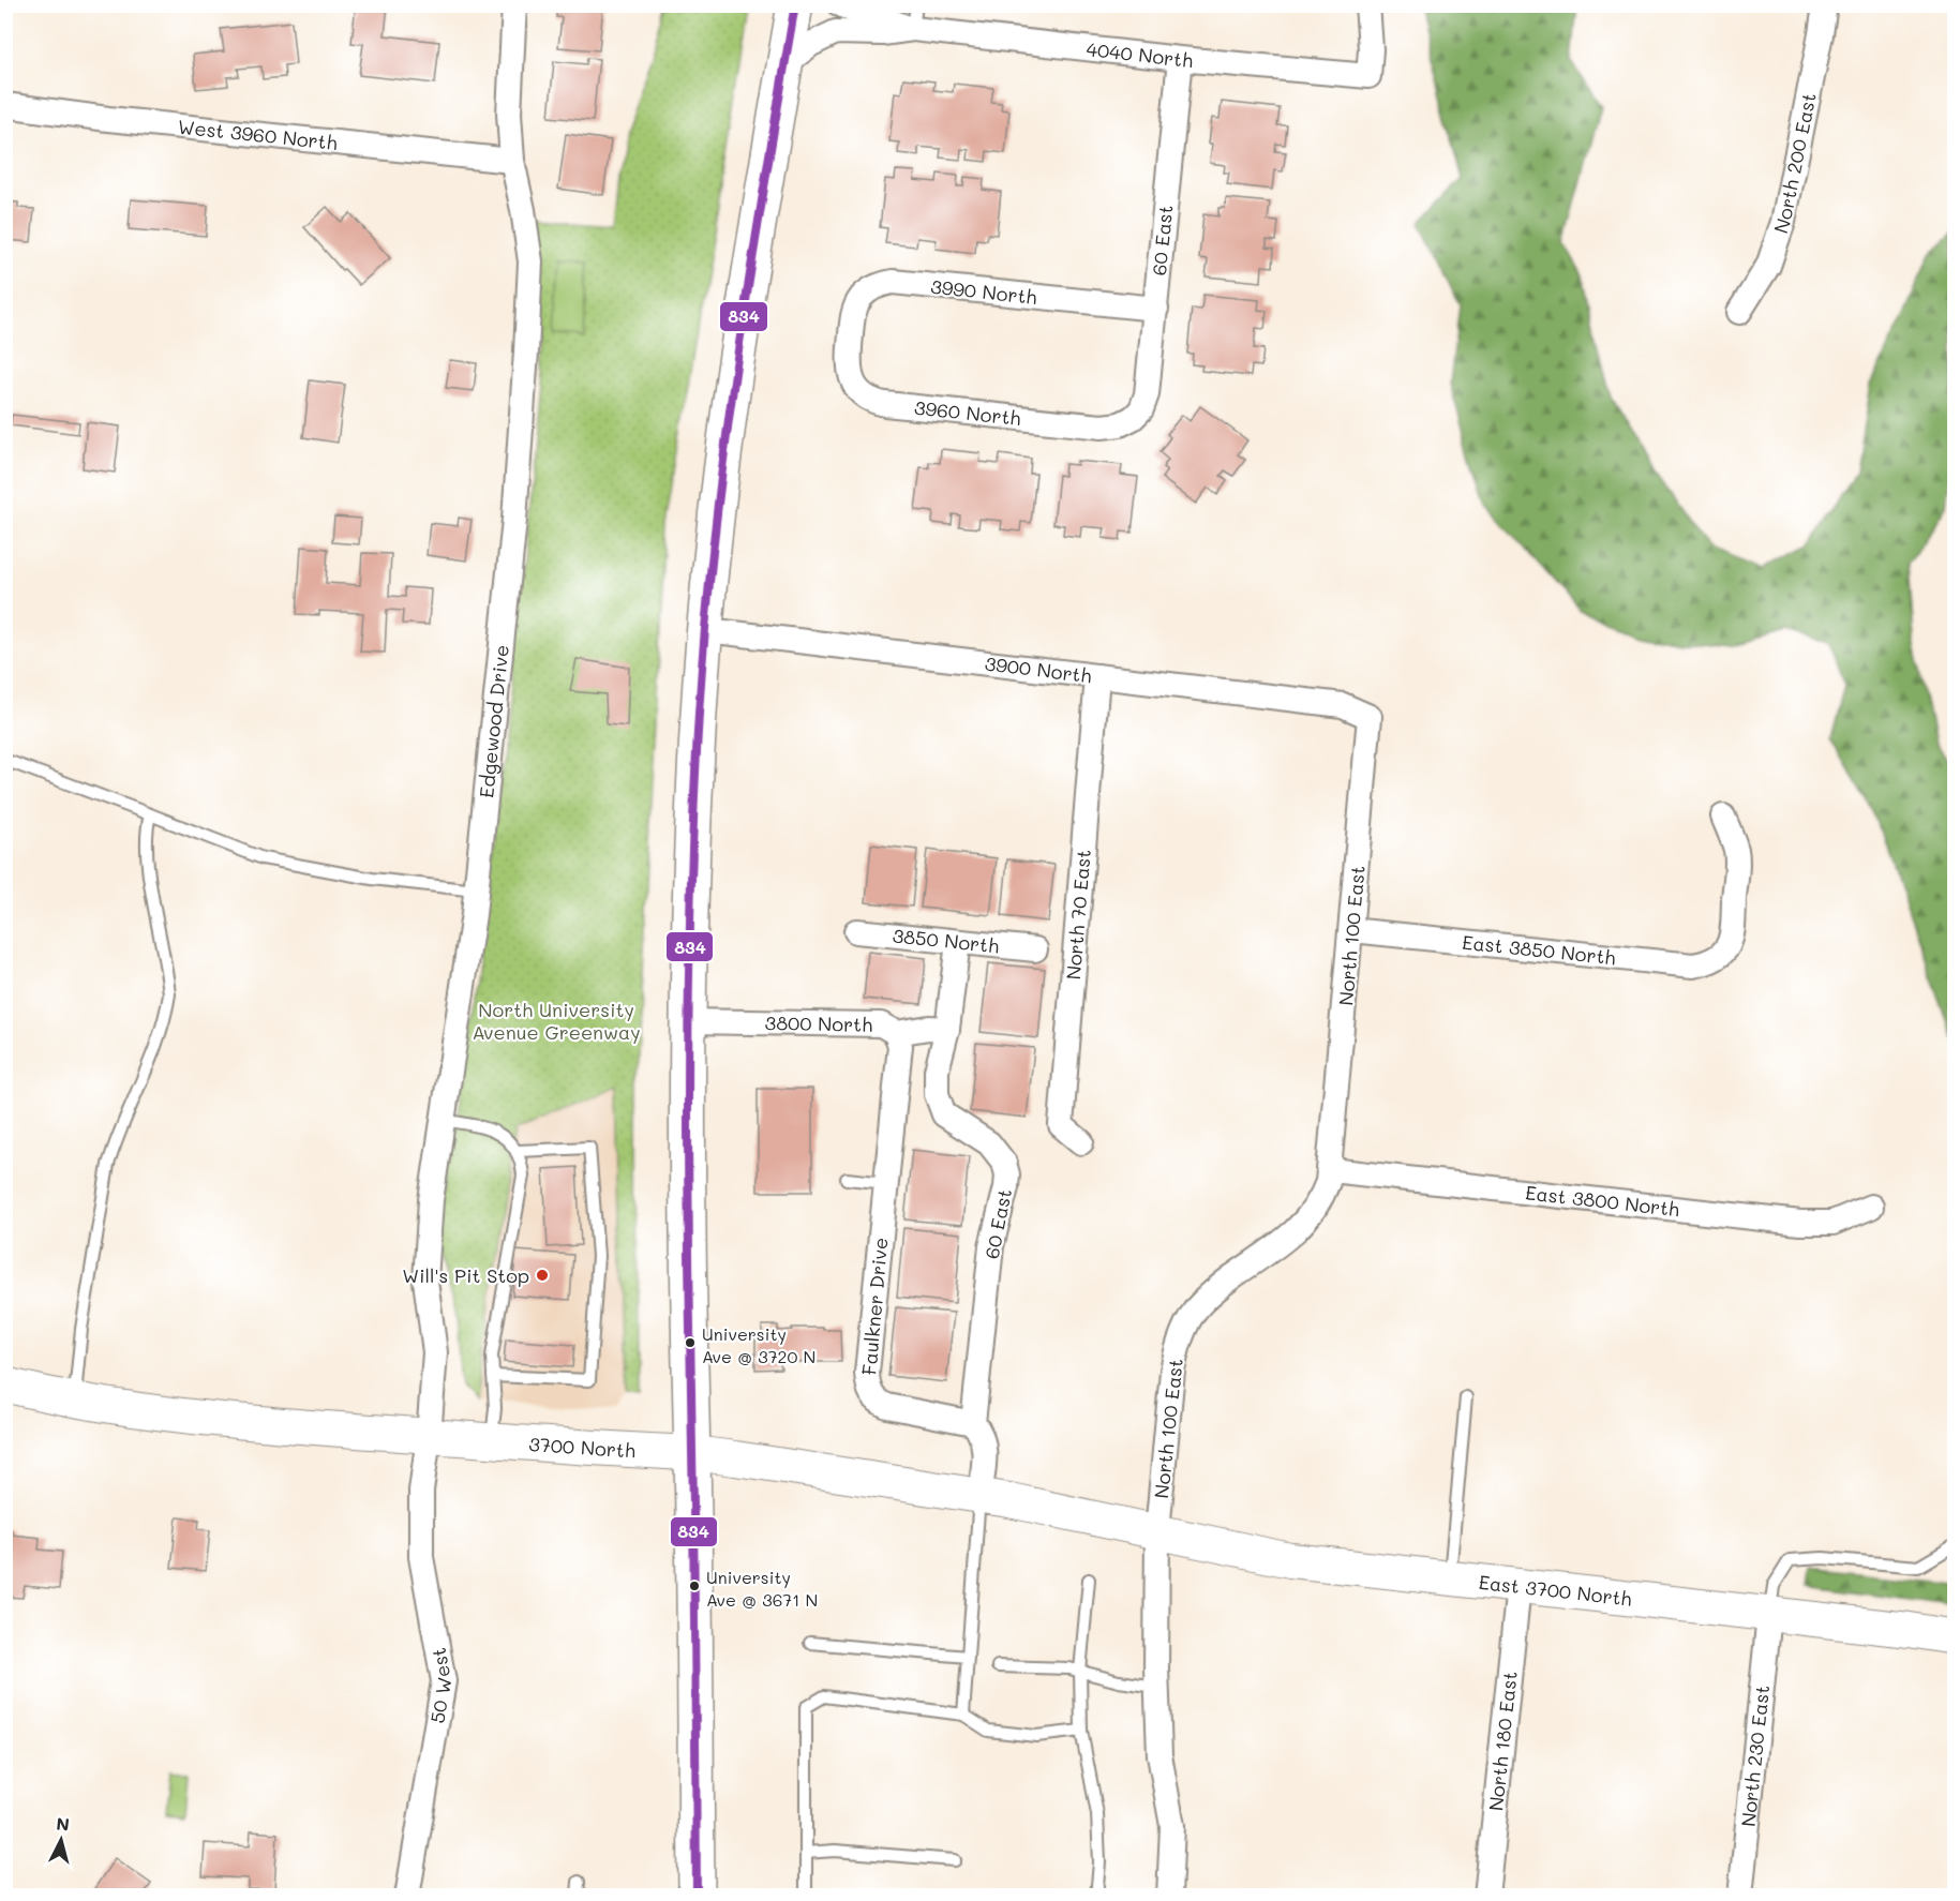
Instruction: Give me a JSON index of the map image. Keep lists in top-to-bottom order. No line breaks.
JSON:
{"streets":{"main road":["3700 North","East 3700 North"],"street":["4040 North","West 3960 North","North 200 East","60 East","3990 North","3960 North","3900 North","Edgewood Drive","North 70 East","North 100 East","3850 North","East 3850 North","3800 North","East 3800 North","Faulkner Drive","50 West","North 180 East","North 230 East"]},"crossings":[["4040 North","60 East"],["West 3960 North","Edgewood Drive"],["60 East","3990 North"],["60 East","3960 North"],["60 East","3850 North"],["60 East","3800 North"],["60 East","Faulkner Drive"],["3990 North","3960 North"],["3900 North","North 70 East"],["3900 North","North 100 East"],["Edgewood Drive","3700 North"],["Edgewood Drive","50 West"],["North 100 East","East 3850 North"],["North 100 East","East 3800 North"],["North 100 East","3700 North"],["North 100 East","East 3700 North"],["3800 North","Faulkner Drive"],["3700 North","East 3700 North"],["3700 North","50 West"],["East 3700 North","North 180 East"],["East 3700 North","North 230 East"]],"parks":["North University Avenue Greenway"],"places":["Will's Pit Stop","University Ave @ 3720 N","University Ave @ 3671 N"],"lines":["transit line 834"],"north":"top"}
